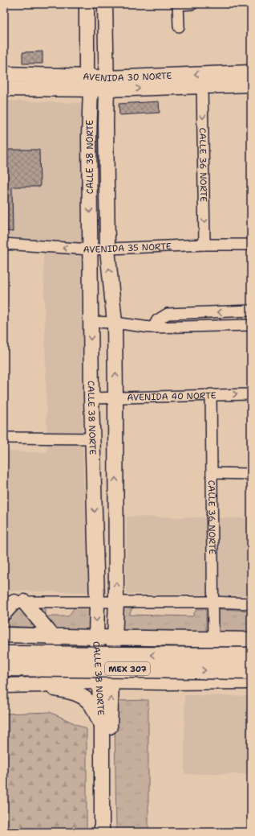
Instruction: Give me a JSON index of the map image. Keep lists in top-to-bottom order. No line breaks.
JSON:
{"streets":{"highway":["MEX 307"],"main road":["AVENIDA 30 NORTE","CALLE 38 NORTE"],"street":["CALLE 36 NORTE","AVENIDA 35 NORTE","AVENIDA 40 NORTE"]},"crossings":[["AVENIDA 30 NORTE","CALLE 38 NORTE"],["AVENIDA 30 NORTE","CALLE 36 NORTE"],["CALLE 38 NORTE","AVENIDA 35 NORTE"],["CALLE 38 NORTE","AVENIDA 40 NORTE"],["CALLE 38 NORTE","MEX 307"],["CALLE 36 NORTE","AVENIDA 35 NORTE"],["CALLE 36 NORTE","AVENIDA 40 NORTE"]],"one_way":["CALLE 36 NORTE","AVENIDA 35 NORTE"]}
